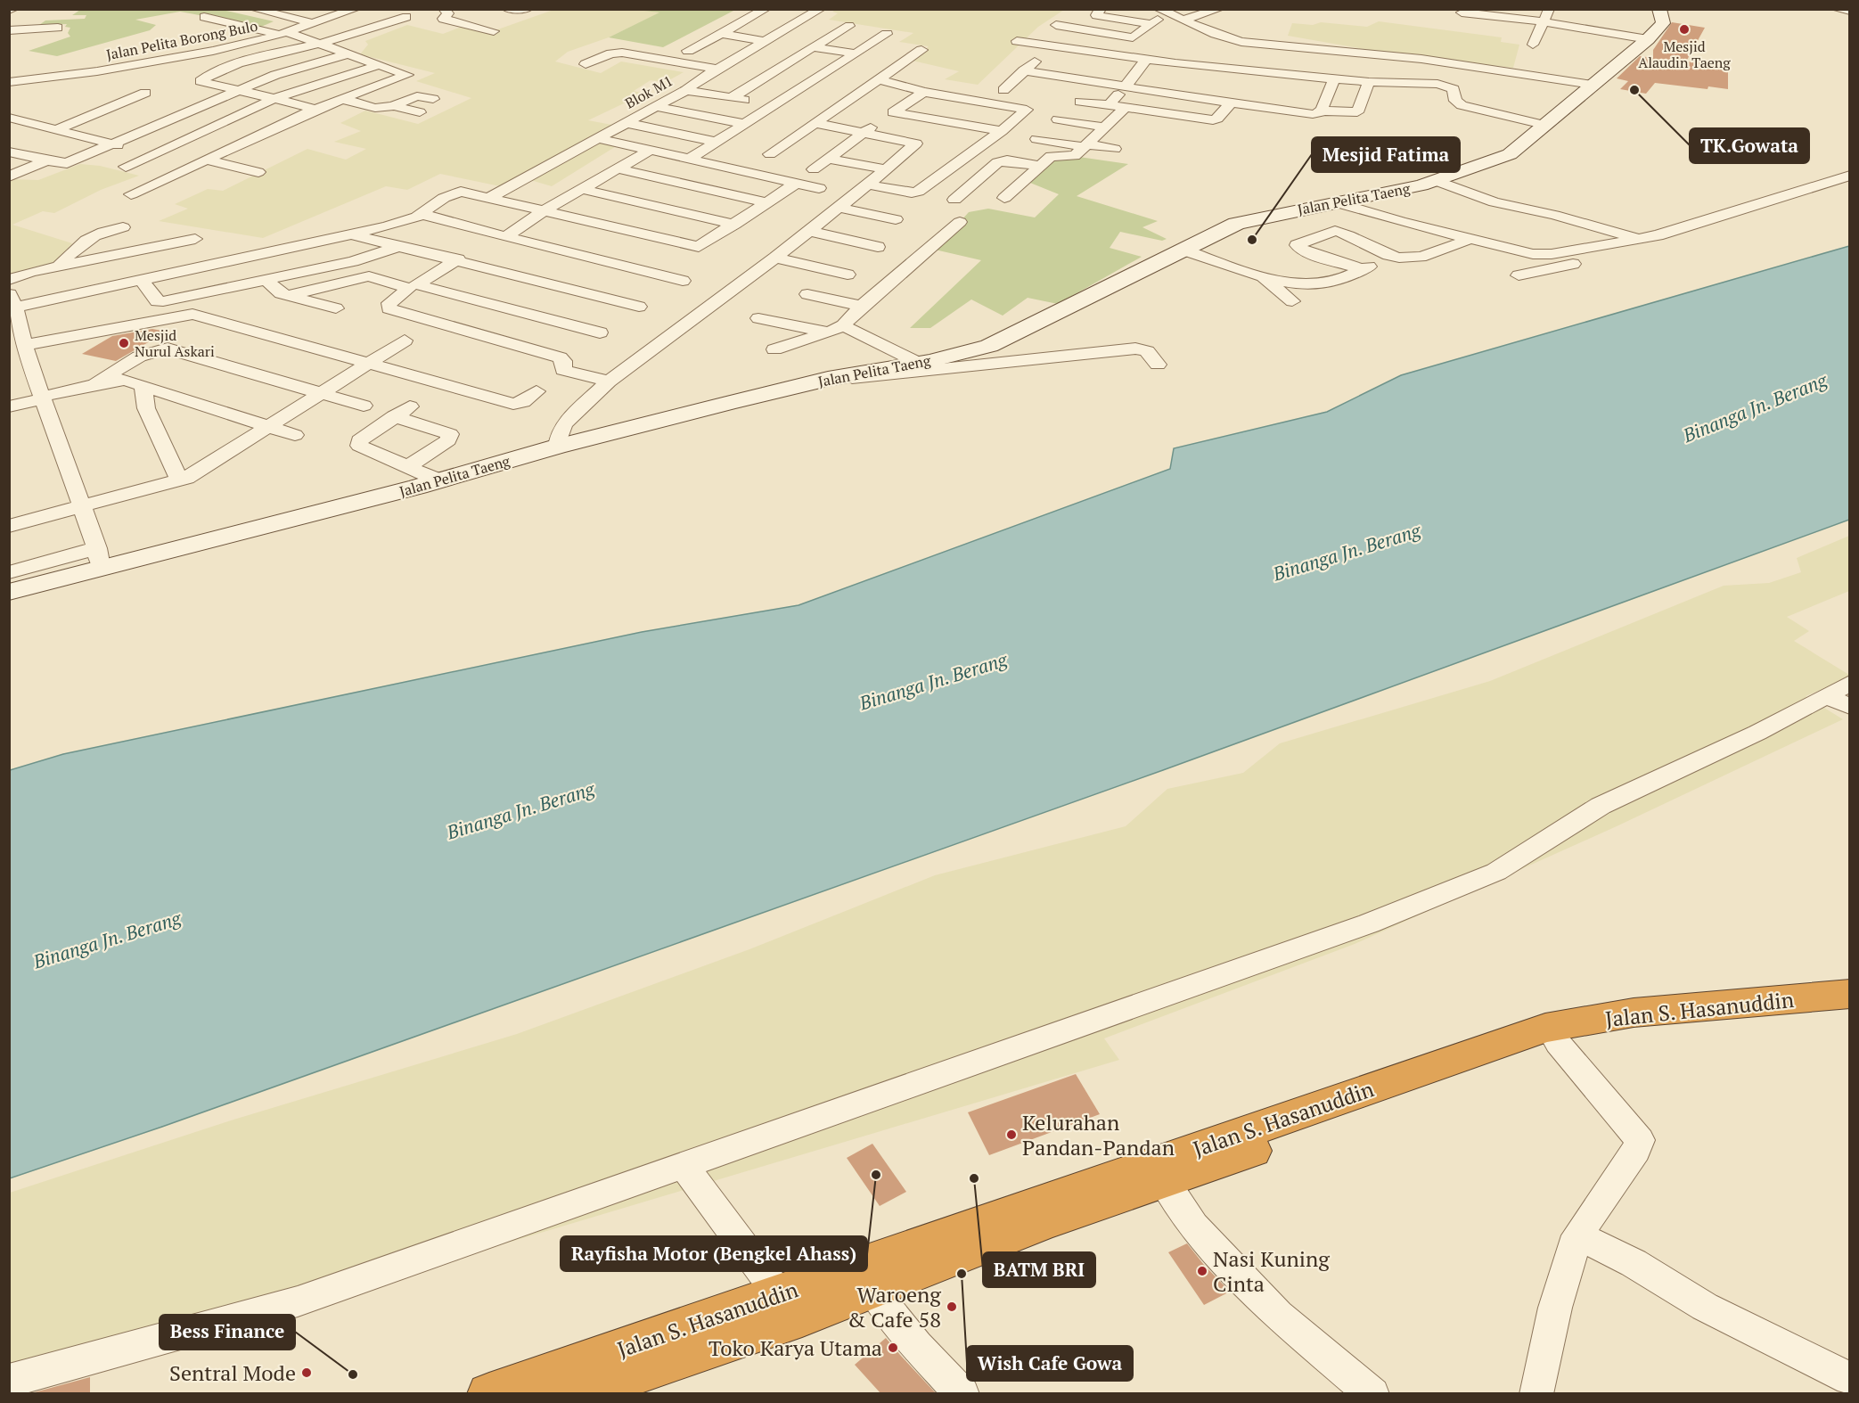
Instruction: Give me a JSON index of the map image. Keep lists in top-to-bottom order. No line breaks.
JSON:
{"streets":{"highway":["Jalan S. Hasanuddin"],"street":["Jalan Pelita Borong Bulo","Blok M1","Jalan Pelita Taeng"]},"water":["Binanga Jn. Berang"],"places":["Mesjid Alaudin Taeng","TK.Gowata","Mesjid Fatima","Mesjid Nurul Askari","Kelurahan Pandan-Pandan","Rayfisha Motor (Bengkel Ahass)","BATM BRI","Nasi Kuning Cinta","Wish Cafe Gowa","Waroeng & Cafe 58","Toko Karya Utama","Sentral Mode","Bess Finance"]}
